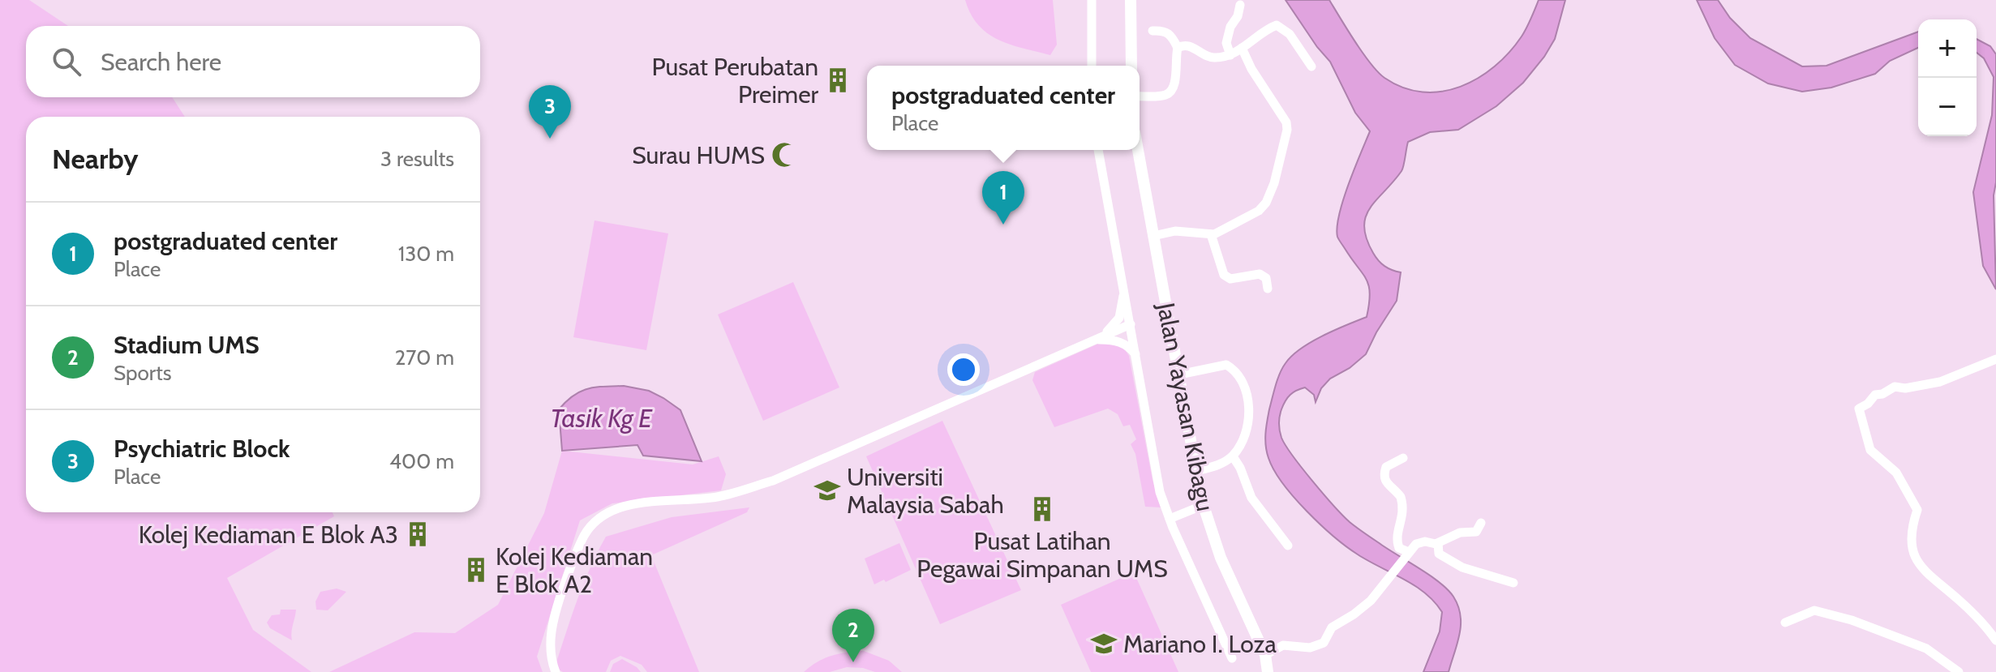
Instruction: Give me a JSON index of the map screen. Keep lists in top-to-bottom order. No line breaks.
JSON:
{"streets":{"street":["Jalan Yayasan Kibagu"]},"water":["Tasik Kg E"],"places":{"building":["Pusat Perubatan Preimer","Pusat Latihan Pegawai Simpanan UMS","Kolej Kediaman E Blok A3","Kolej Kediaman E Blok A2"],"mosque":["Surau HUMS"],"school or university":["Universiti Malaysia Sabah","Mariano I. Loza"]},"page":{"map_buttons":["+","−"],"search":"Search here","popup":["postgraduated center","Place"],"pins":["3","1","2"],"heading":["Nearby","3 results"],"list":[{"mark":"1","name":"postgraduated center","note":"Place","value":"130 m"},{"mark":"2","name":"Stadium UMS","note":"Sports","value":"270 m"},{"mark":"3","name":"Psychiatric Block","note":"Place","value":"400 m"}]}}
